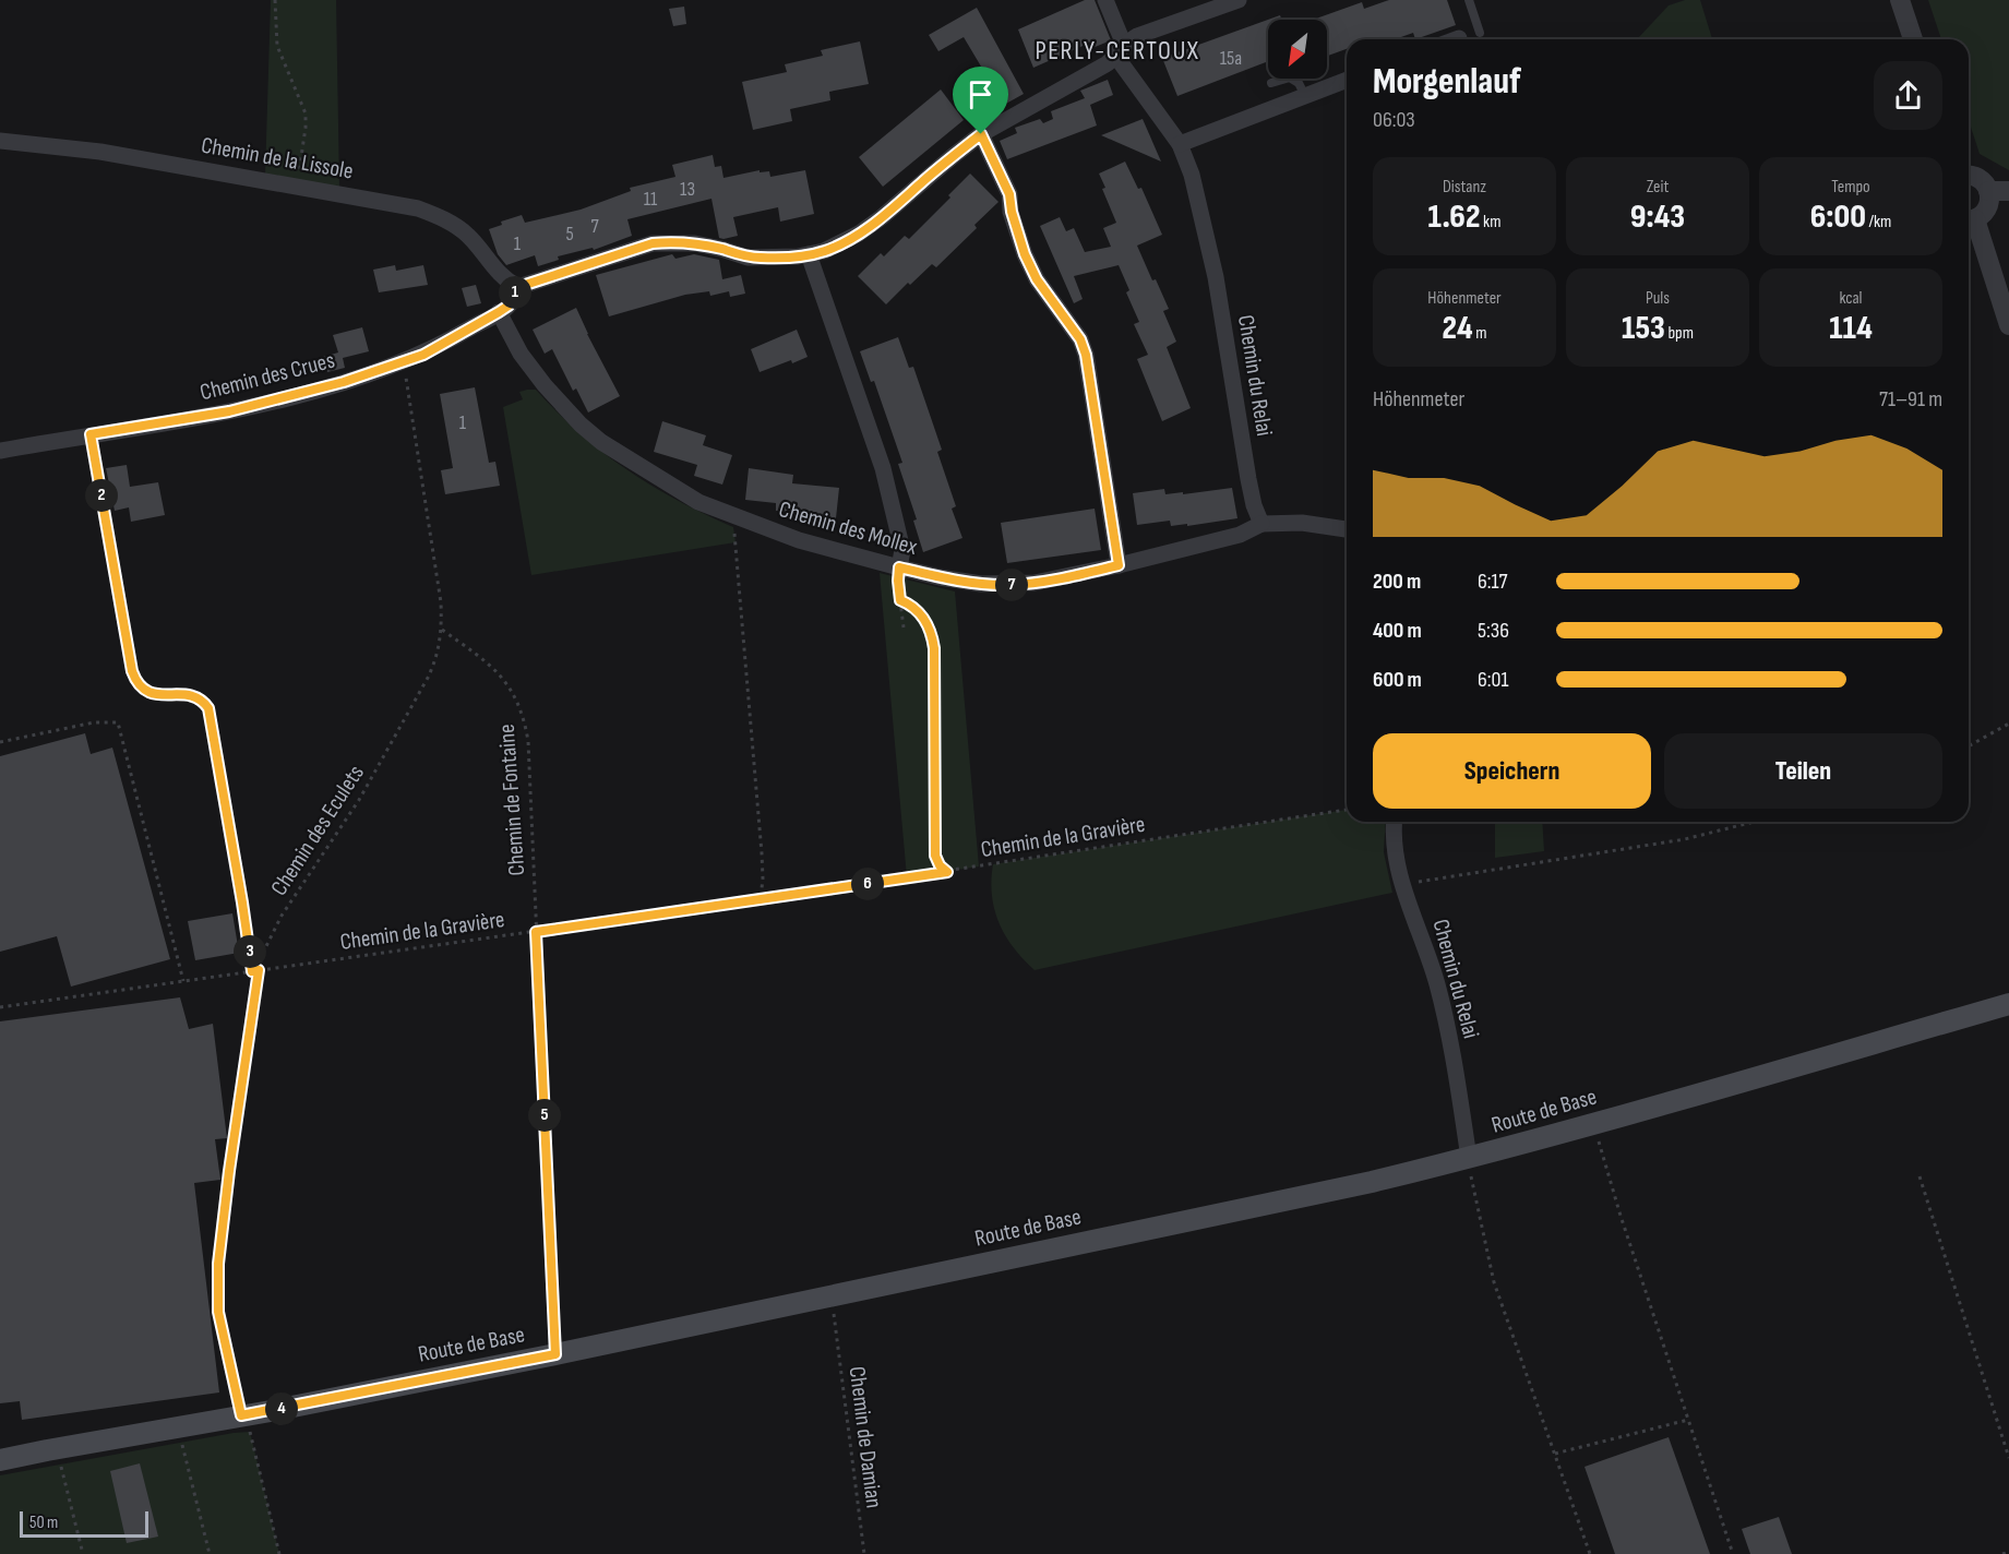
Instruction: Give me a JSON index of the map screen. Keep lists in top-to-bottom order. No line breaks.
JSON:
{"streets":{"main road":["Route de Base"],"street":["Chemin de la Lissole","Chemin du Relai","Chemin des Crues","Chemin des Mollex"],"path":["Chemin de Fontaine","Chemin des Eculets","Chemin de la Gravière","Chemin de Damian"]},"crossings":[["Chemin de la Lissole","Chemin des Crues"],["Chemin du Relai","Chemin des Mollex"],["Chemin du Relai","Route de Base"],["Chemin des Crues","Chemin des Mollex"],["Chemin des Crues","Chemin des Eculets"],["Chemin de Fontaine","Chemin des Eculets"],["Chemin de Fontaine","Chemin de la Gravière"],["Chemin de Fontaine","Route de Base"],["Chemin des Eculets","Chemin de la Gravière"],["Chemin des Eculets","Route de Base"]],"districts":["PERLY-CERTOUX"],"house_numbers":["15a","13","11","7","5","1","1"],"scale_bar":"50 m","north":"bottom left","page":{"heading":["Morgenlauf","06:03"],"stats":[["Distanz","1.62 km"],["Zeit","9:43"],["Tempo","6:00 /km"],["Höhenmeter","24 m"],["Puls","153 bpm"],["kcal","114"]],"pins":["1","2","7","6","3","5","4"],"chart":["Höhenmeter","71–91 m"],"list":[{"name":"200 m","note":"6:17"},{"name":"400 m","note":"5:36"},{"name":"600 m","note":"6:01"}],"buttons":["Speichern","Teilen"],"scale":"50 m"}}
